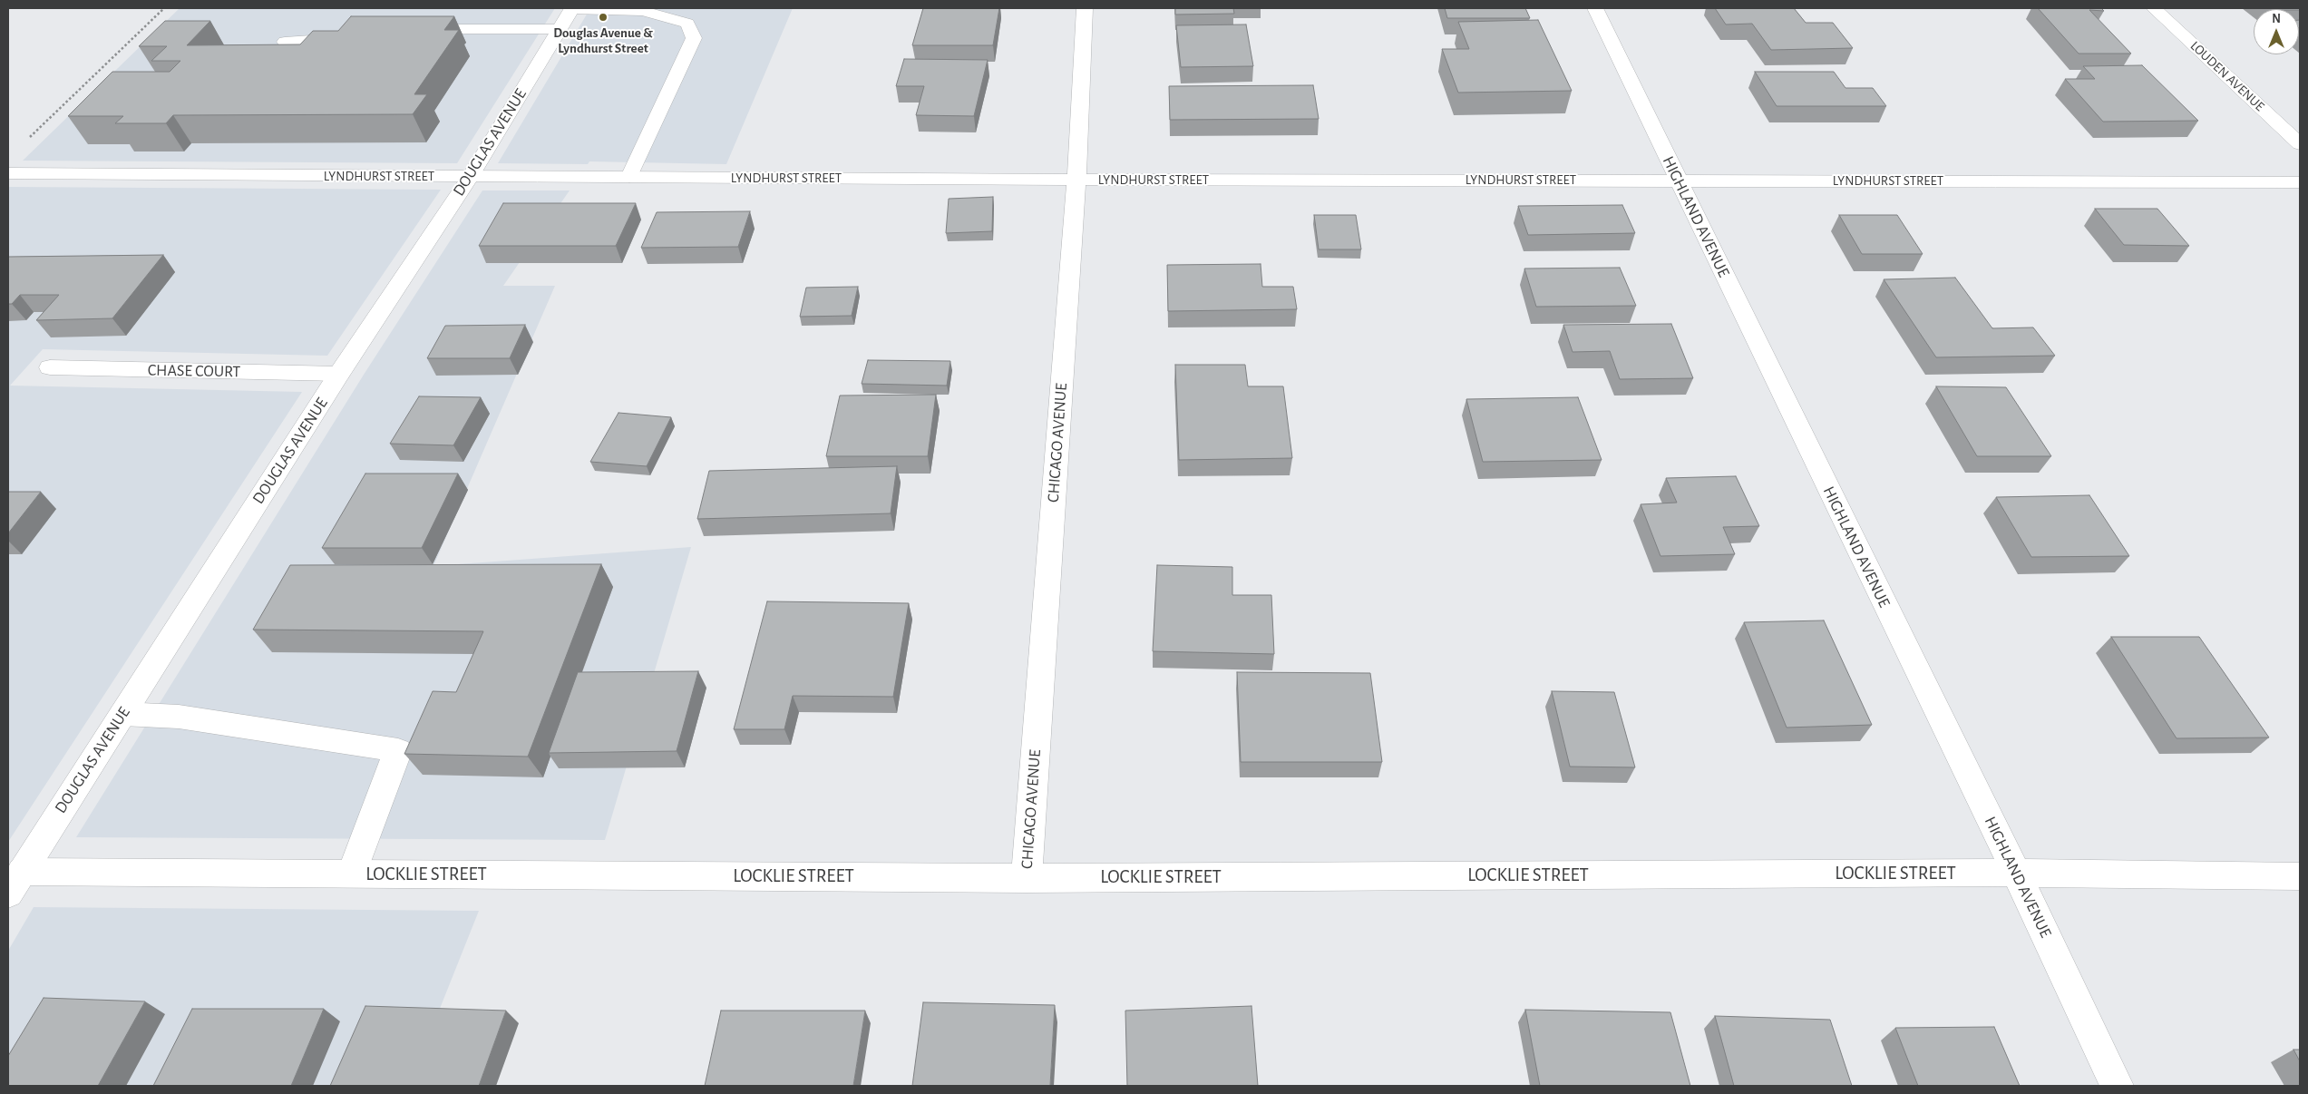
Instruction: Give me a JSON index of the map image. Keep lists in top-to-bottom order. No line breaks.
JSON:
{"streets":{"street":["LOUDEN AVENUE","DOUGLAS AVENUE","LYNDHURST STREET","HIGHLAND AVENUE","CHASE COURT","CHICAGO AVENUE","LOCKLIE STREET"]},"crossings":[["DOUGLAS AVENUE","LYNDHURST STREET"],["DOUGLAS AVENUE","CHASE COURT"],["DOUGLAS AVENUE","LOCKLIE STREET"],["LYNDHURST STREET","HIGHLAND AVENUE"],["LYNDHURST STREET","CHICAGO AVENUE"],["HIGHLAND AVENUE","LOCKLIE STREET"],["CHICAGO AVENUE","LOCKLIE STREET"]],"places":["Douglas Avenue & Lyndhurst Street"],"north":"top"}
